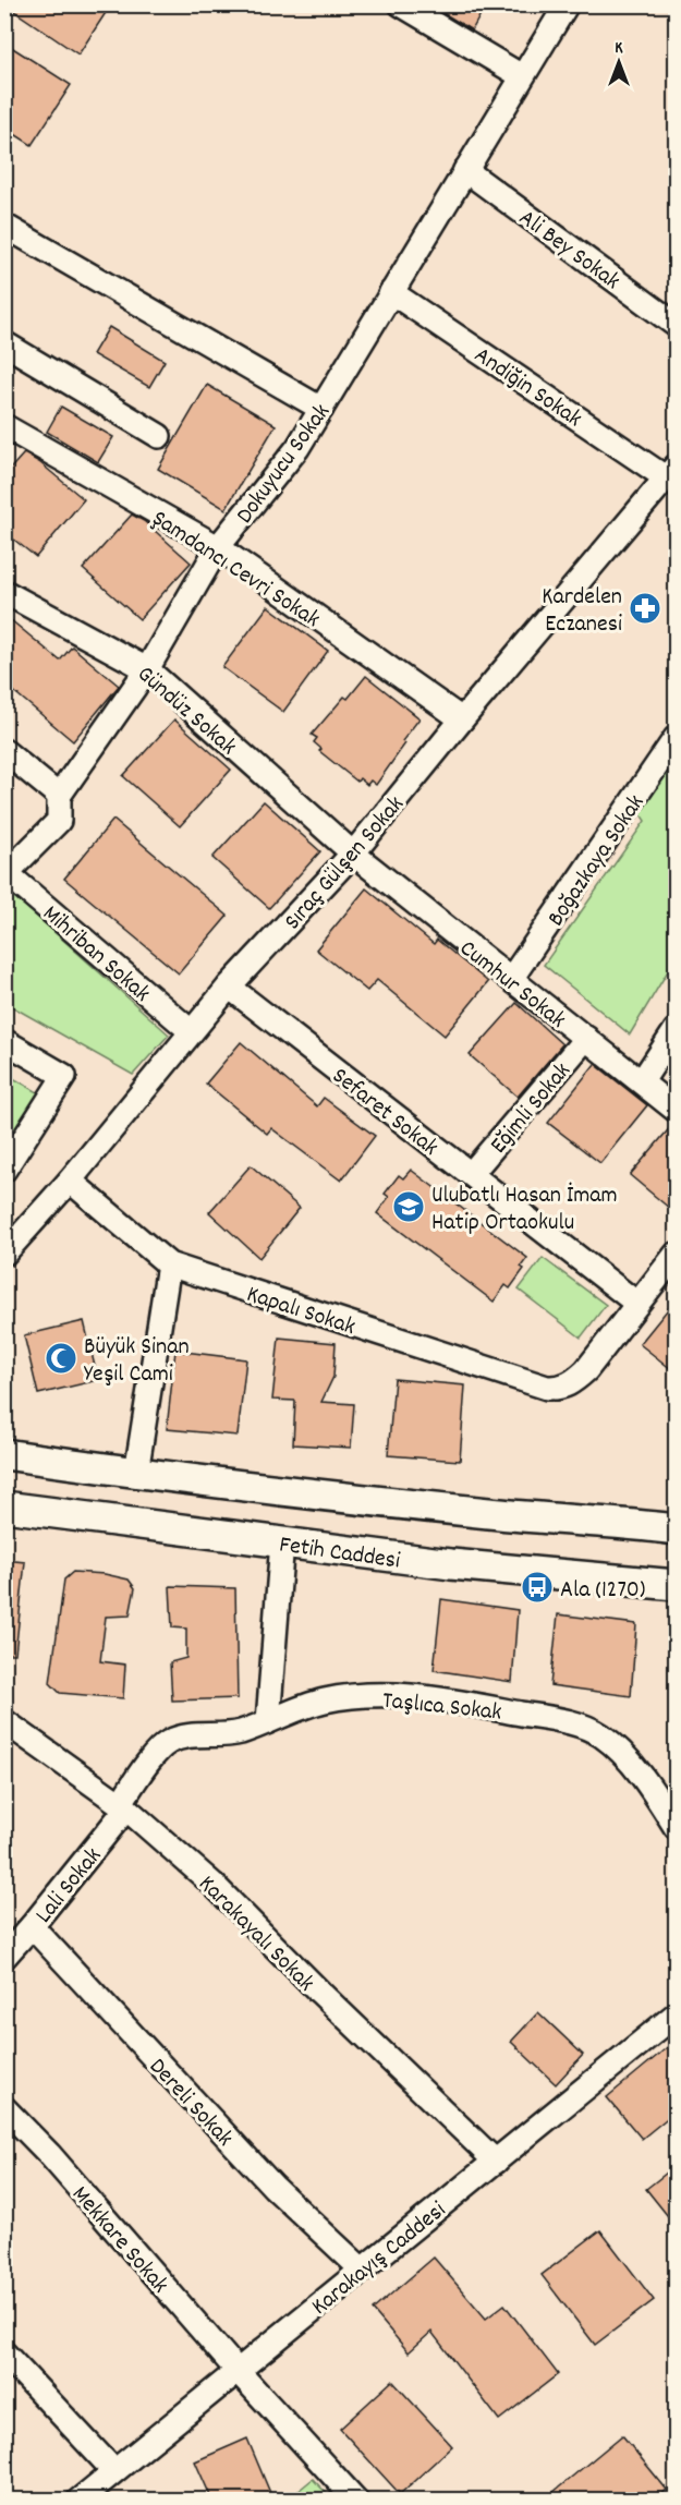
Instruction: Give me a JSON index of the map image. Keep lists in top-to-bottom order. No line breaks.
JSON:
{"streets":{"main road":["Fetih Caddesi"],"street":["Ali Bey Sokak","Andiğin Sokak","Dokuyucu Sokak","Şamdancı Cevri Sokak","Gündüz Sokak","Boğazkaya Sokak","Sıraç Gülşen Sokak","Mihriban Sokak","Cumhur Sokak","Eğimli Sokak","Sefaret Sokak","Kapalı Sokak","Taşlıca Sokak","Lali Sokak","Karakayalı Sokak","Dereli Sokak","Mekkare Sokak","Karakayış Caddesi"]},"crossings":[["Ali Bey Sokak","Dokuyucu Sokak"],["Andiğin Sokak","Dokuyucu Sokak"],["Andiğin Sokak","Sıraç Gülşen Sokak"],["Dokuyucu Sokak","Şamdancı Cevri Sokak"],["Dokuyucu Sokak","Gündüz Sokak"],["Dokuyucu Sokak","Mihriban Sokak"],["Şamdancı Cevri Sokak","Sıraç Gülşen Sokak"],["Gündüz Sokak","Sıraç Gülşen Sokak"],["Gündüz Sokak","Cumhur Sokak"],["Boğazkaya Sokak","Cumhur Sokak"],["Sıraç Gülşen Sokak","Mihriban Sokak"],["Sıraç Gülşen Sokak","Cumhur Sokak"],["Sıraç Gülşen Sokak","Sefaret Sokak"],["Sıraç Gülşen Sokak","Kapalı Sokak"],["Cumhur Sokak","Eğimli Sokak"],["Eğimli Sokak","Sefaret Sokak"],["Sefaret Sokak","Kapalı Sokak"],["Taşlıca Sokak","Lali Sokak"],["Taşlıca Sokak","Karakayalı Sokak"],["Lali Sokak","Karakayalı Sokak"],["Lali Sokak","Dereli Sokak"],["Karakayalı Sokak","Karakayış Caddesi"],["Dereli Sokak","Karakayış Caddesi"],["Mekkare Sokak","Karakayış Caddesi"]],"places":{"pharmacy":["Kardelen Eczanesi"],"school or university":["Ulubatlı Hasan İmam Hatip Ortaokulu"],"mosque":["Büyük Sinan Yeşil Cami"],"bus stop":["Ala (1270)"]},"north":"top"}
